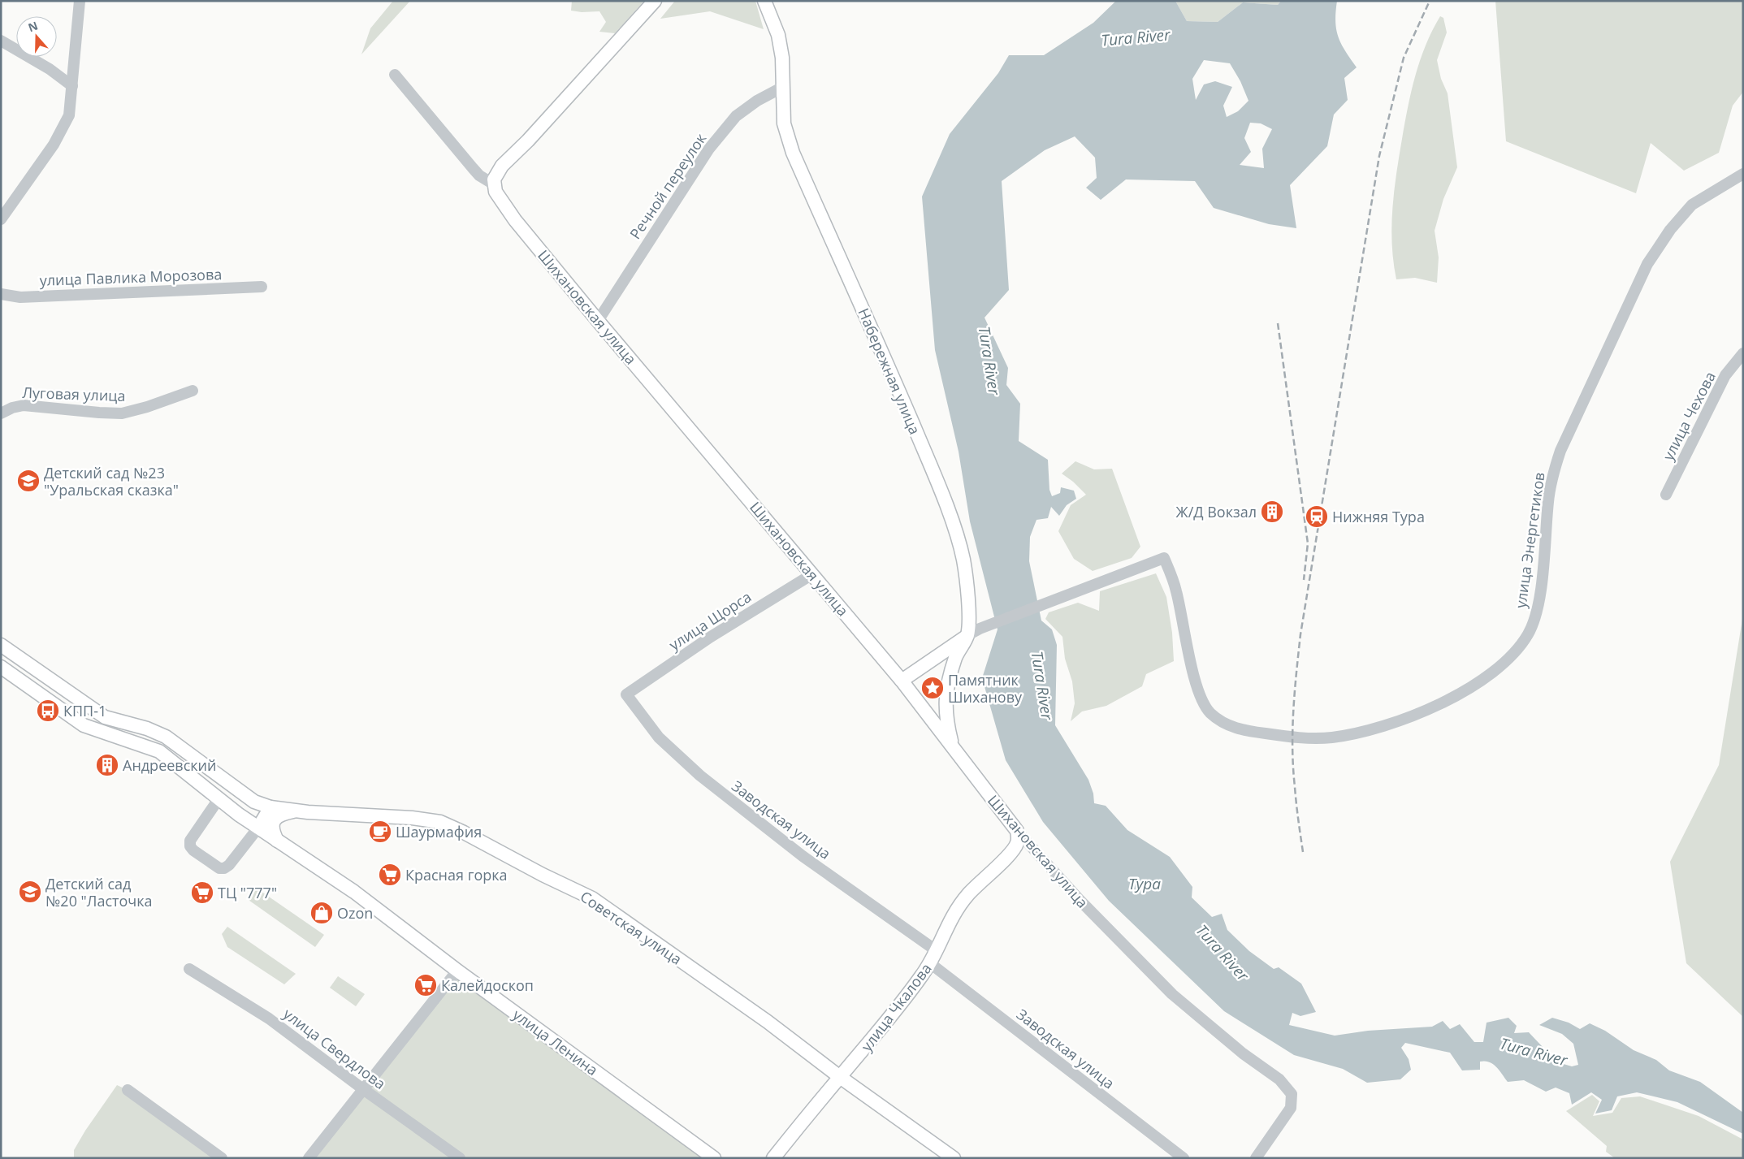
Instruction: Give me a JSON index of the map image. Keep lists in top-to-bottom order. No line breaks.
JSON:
{"streets":{"main road":["Шихановская улица","Набережная улица","Советская улица","улица Чкалова","улица Ленина"],"street":["Речной переулок","улица Павлика Морозова","Луговая улица","улица Чехова","улица Энергетиков","улица Щорса","Заводская улица","улица Свердлова"]},"crossings":[["Речной переулок","Шихановская улица"],["Речной переулок","Набережная улица"],["Шихановская улица","Набережная улица"],["Шихановская улица","улица Щорса"],["Шихановская улица","улица Чкалова"],["Набережная улица","улица Энергетиков"],["улица Щорса","Заводская улица"],["Заводская улица","улица Чкалова"],["Советская улица","улица Чкалова"]],"water":["Tura River","Тура"],"places":{"school or university":["Детский сад №23 \"Уральская сказка\"","Детский сад №20 \"Ласточка"],"building":["Ж/Д Вокзал","Андреевский"],"station":["Нижняя Тура"],"place":["Памятник Шиханову"],"bus stop":["КПП-1"],"cafe":["Шаурмафия"],"supermarket":["Красная горка","ТЦ \"777\"","Калейдоскоп"],"shop":["Ozon"]},"north":"top"}
